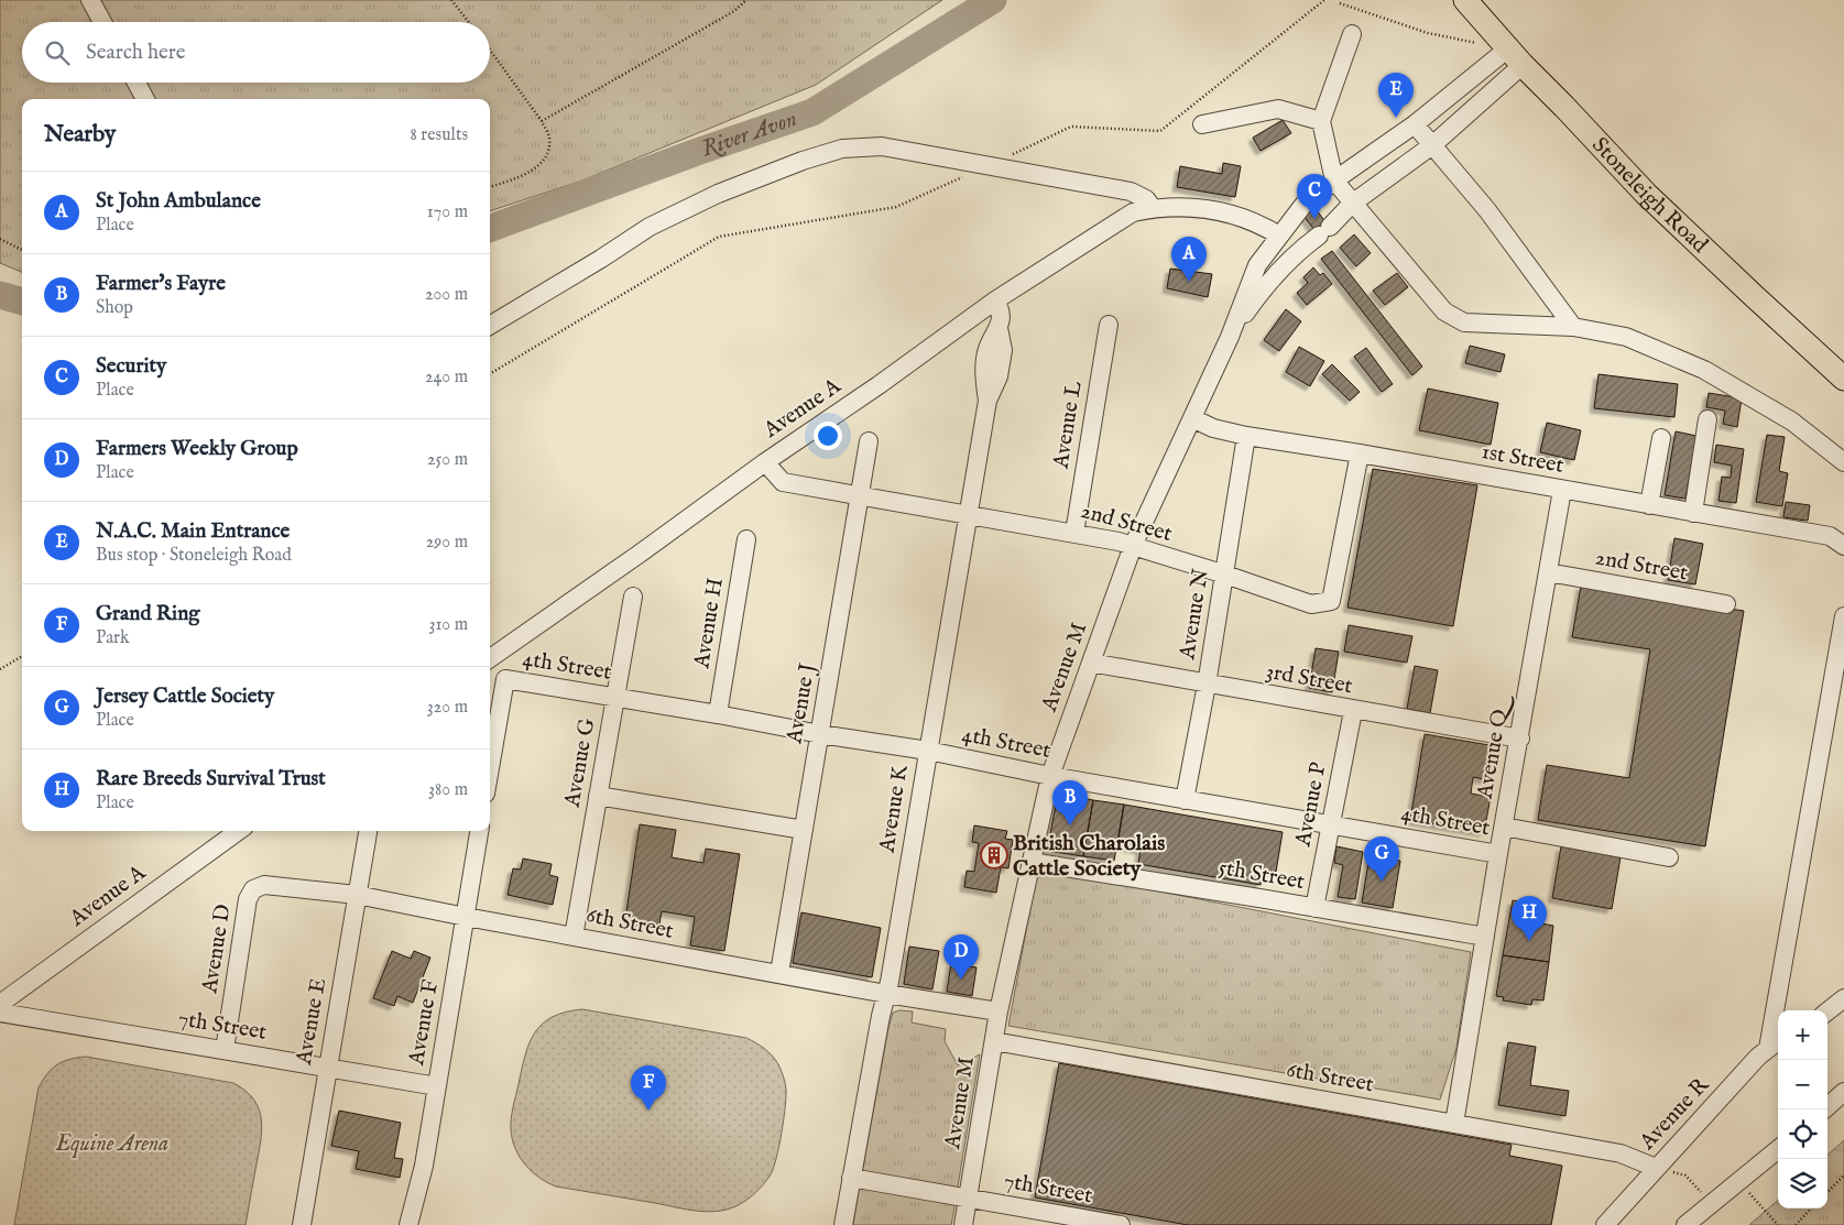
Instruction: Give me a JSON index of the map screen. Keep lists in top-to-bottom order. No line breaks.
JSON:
{"streets":{"main road":["Stoneleigh Road"],"lane":["Avenue A","Avenue L","1st Street","2nd Street","Avenue N","Avenue H","4th Street","Avenue M","3rd Street","Avenue J","Avenue Q","Avenue G","Avenue P","Avenue K","5th Street","6th Street","Avenue D","Avenue E","Avenue F","7th Street","Avenue R"]},"crossings":[["Avenue A","2nd Street"],["Avenue A","Avenue K"],["Avenue L","2nd Street"],["1st Street","2nd Street"],["1st Street","Avenue N"],["1st Street","Avenue M"],["1st Street","Avenue Q"],["2nd Street","Avenue N"],["2nd Street","Avenue M"],["2nd Street","Avenue J"],["2nd Street","Avenue Q"],["2nd Street","Avenue K"],["Avenue N","4th Street"],["Avenue N","3rd Street"],["Avenue H","4th Street"],["4th Street","Avenue M"],["4th Street","Avenue J"],["4th Street","Avenue Q"],["4th Street","Avenue G"],["4th Street","Avenue P"],["4th Street","Avenue K"],["Avenue M","3rd Street"],["Avenue M","5th Street"],["Avenue M","6th Street"],["Avenue M","7th Street"],["3rd Street","Avenue Q"],["3rd Street","Avenue P"],["Avenue J","6th Street"],["Avenue Q","5th Street"],["Avenue Q","6th Street"],["Avenue G","6th Street"],["Avenue P","5th Street"],["Avenue K","6th Street"],["Avenue K","7th Street"],["6th Street","Avenue D"],["6th Street","Avenue E"],["6th Street","Avenue F"],["6th Street","Avenue R"],["Avenue D","7th Street"],["Avenue E","7th Street"],["Avenue F","7th Street"]],"water":["River Avon"],"parks":["Equine Arena"],"places":{"building":["British Charolais Cattle Society"]},"page":{"search":"Search here","pins":["E","C","A","B","G","H","D","F"],"heading":["Nearby","8 results"],"list":[{"mark":"A","name":"St John Ambulance","note":"Place","value":"170 m"},{"mark":"B","name":"Farmer's Fayre","note":"Shop","value":"200 m"},{"mark":"C","name":"Security","note":"Place","value":"240 m"},{"mark":"D","name":"Farmers Weekly Group","note":"Place","value":"250 m"},{"mark":"E","name":"N.A.C. Main Entrance","note":"Bus stop · Stoneleigh Road","value":"290 m"},{"mark":"F","name":"Grand Ring","note":"Park","value":"310 m"},{"mark":"G","name":"Jersey Cattle Society","note":"Place","value":"320 m"},{"mark":"H","name":"Rare Breeds Survival Trust","note":"Place","value":"380 m"}],"map_buttons":["+","−"]}}
